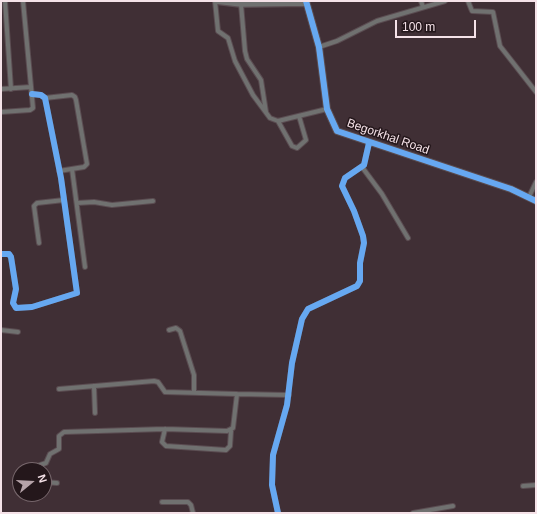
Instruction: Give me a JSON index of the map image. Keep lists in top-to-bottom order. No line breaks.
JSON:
{"streets":{"street":["Begorkhal Road"]},"scale_bar":"100 m","north":"right"}
